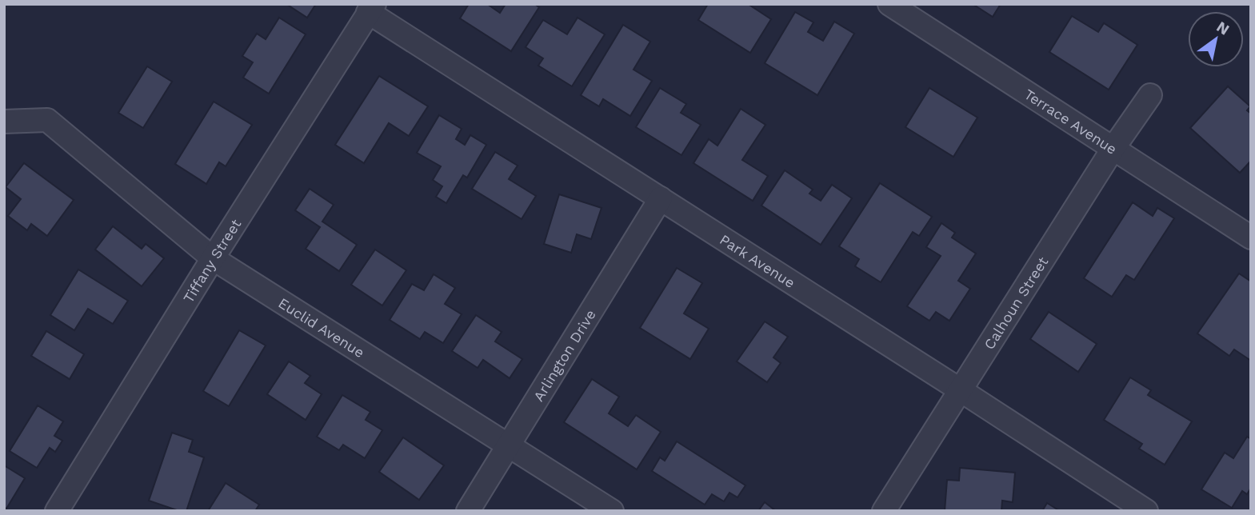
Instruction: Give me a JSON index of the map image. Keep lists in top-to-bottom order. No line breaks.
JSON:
{"streets":{"street":["Terrace Avenue","Tiffany Street","Park Avenue","Calhoun Street","Euclid Avenue","Arlington Drive"]},"crossings":[["Terrace Avenue","Calhoun Street"],["Tiffany Street","Park Avenue"],["Tiffany Street","Euclid Avenue"],["Park Avenue","Calhoun Street"],["Park Avenue","Arlington Drive"],["Euclid Avenue","Arlington Drive"]],"north":"top right"}
